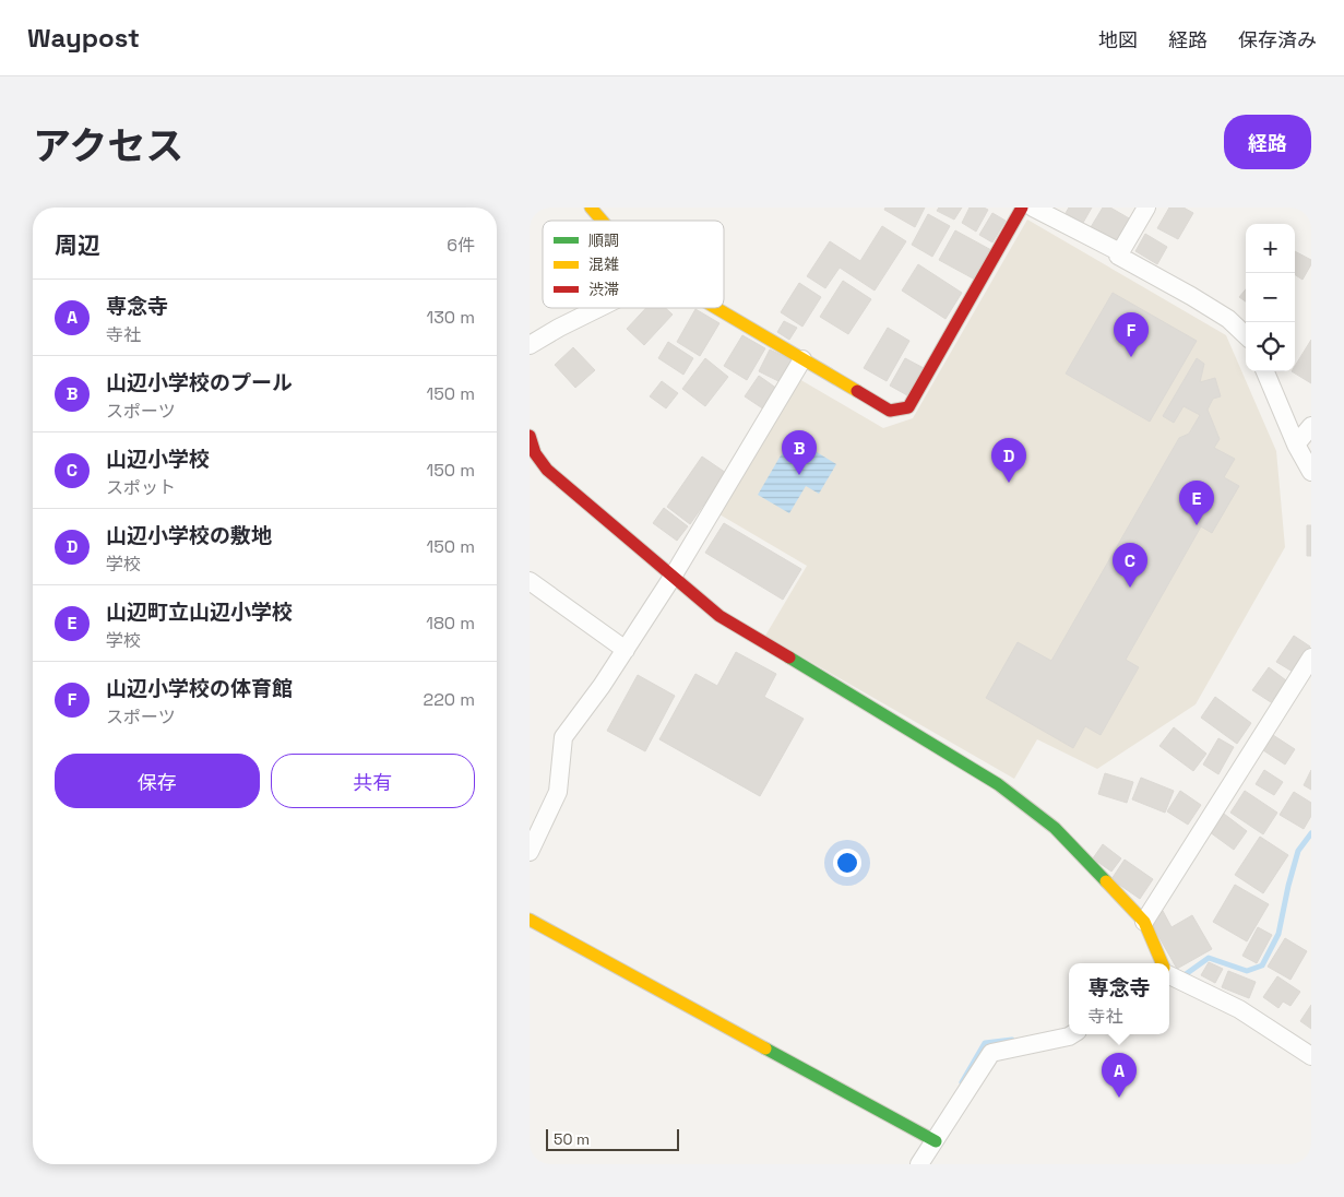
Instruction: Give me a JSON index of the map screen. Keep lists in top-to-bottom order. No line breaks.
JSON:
{"legend":["順調","混雑","渋滞"],"scale_bar":"50 m","page":{"header":"Waypost","nav":["地図","経路","保存済み"],"title":"アクセス","buttons":["経路",["保存","共有"]],"heading":["周辺","6件"],"map_buttons":["+","−"],"list":[{"mark":"A","name":"専念寺","note":"寺社","value":"130 m"},{"mark":"B","name":"山辺小学校のプール","note":"スポーツ","value":"150 m"},{"mark":"C","name":"山辺小学校","note":"スポット","value":"150 m"},{"mark":"D","name":"山辺小学校の敷地","note":"学校","value":"150 m"},{"mark":"E","name":"山辺町立山辺小学校","note":"学校","value":"180 m"},{"mark":"F","name":"山辺小学校の体育館","note":"スポーツ","value":"220 m"}],"pins":["F","B","D","E","C","A"],"popup":["専念寺","寺社"],"scale":"50 m"}}
